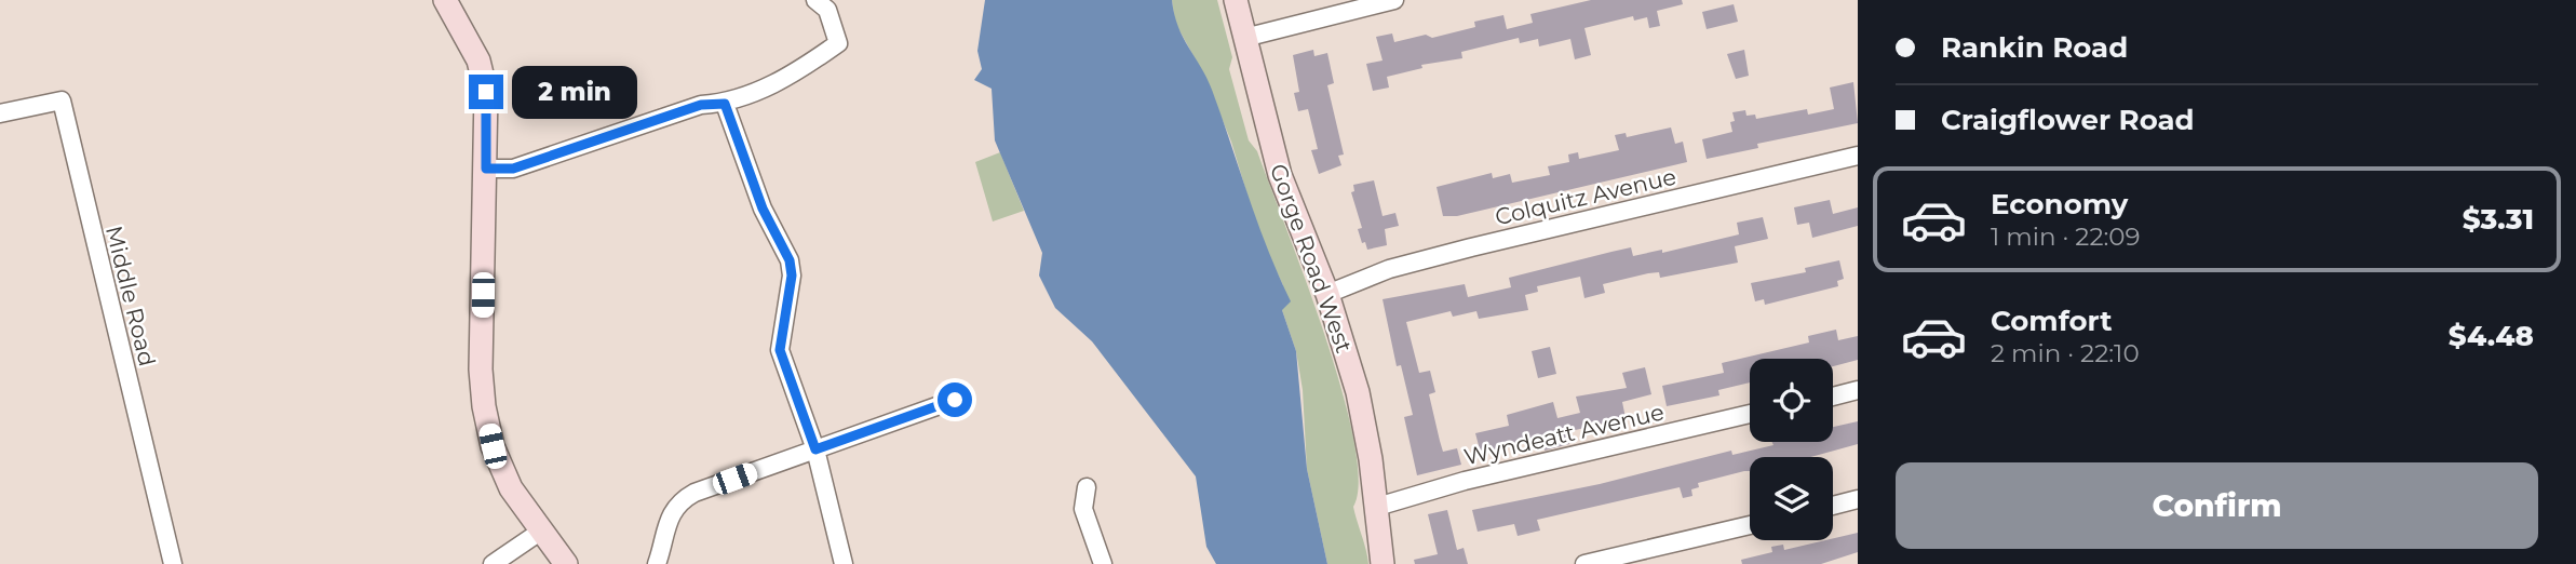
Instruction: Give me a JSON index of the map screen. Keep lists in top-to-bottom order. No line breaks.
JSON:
{"streets":{"main road":["Gorge Road West"],"street":["Colquitz Avenue","Middle Road","Wyndeatt Avenue"]},"crossings":[["Colquitz Avenue","Gorge Road West"],["Gorge Road West","Wyndeatt Avenue"]],"page":{"banner":["Rankin Road","Craigflower Road"],"bubble":"2 min","list":[{"name":"Economy","note":"1 min · 22:09","value":"$3.31"},{"name":"Comfort","note":"2 min · 22:10","value":"$4.48"}],"buttons":"Confirm"}}
